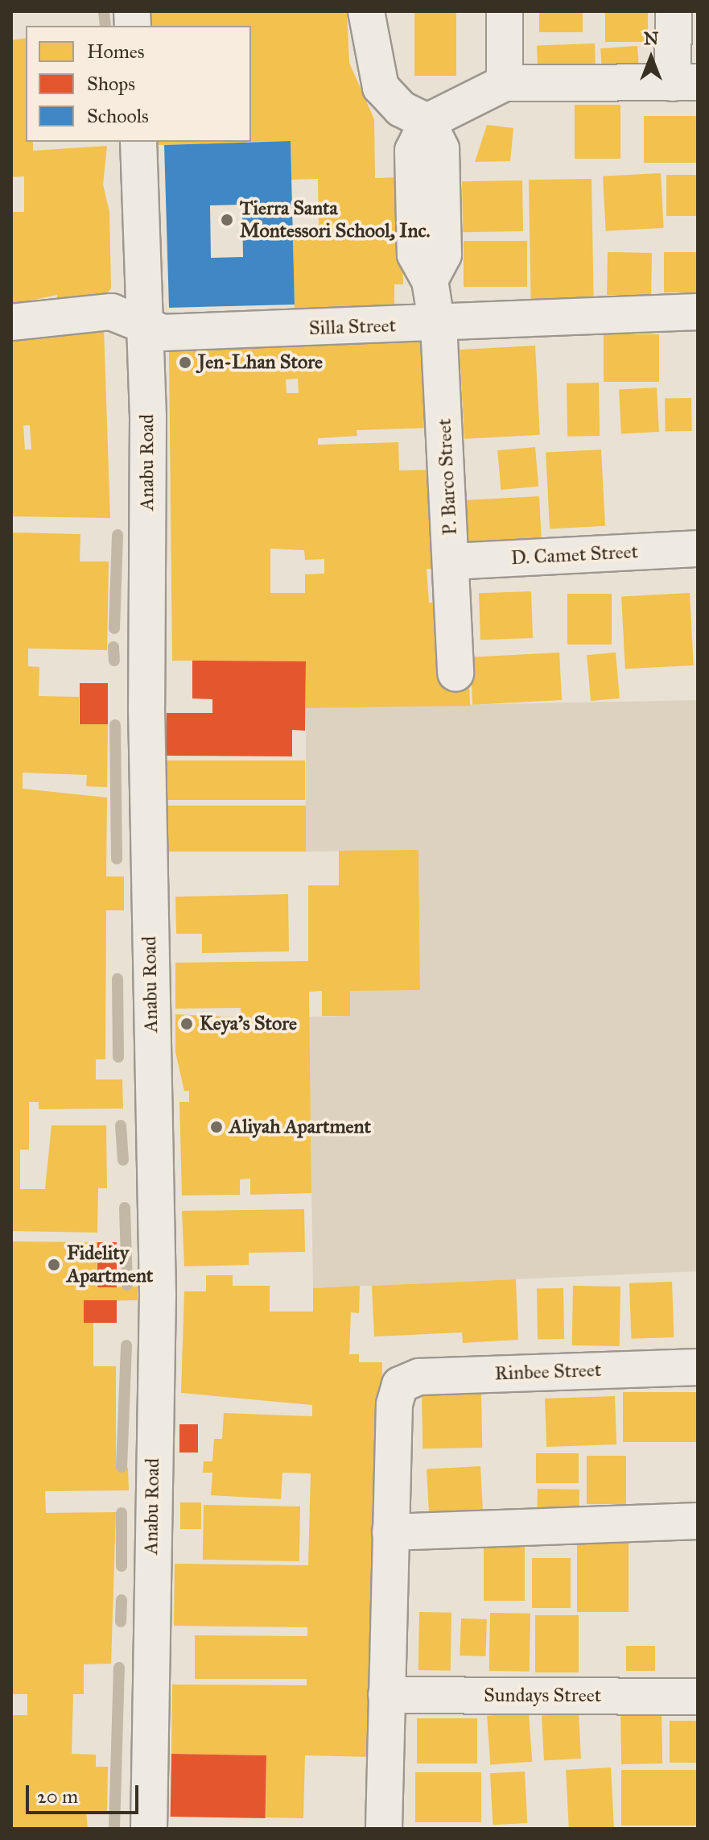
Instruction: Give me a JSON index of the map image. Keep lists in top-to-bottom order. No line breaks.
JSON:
{"streets":{"street":["Silla Street","Anabu Road","P. Barco Street","D. Camet Street","Rinbee Street","Sundays Street"]},"crossings":[["Silla Street","Anabu Road"],["Silla Street","P. Barco Street"],["P. Barco Street","D. Camet Street"]],"places":["Tierra Santa Montessori School, Inc.","Jen-Lhan Store","Keya's Store","Aliyah Apartment","Fidelity Apartment"],"legend":["Homes","Shops","Schools"],"scale_bar":"20 m","north":"top"}
